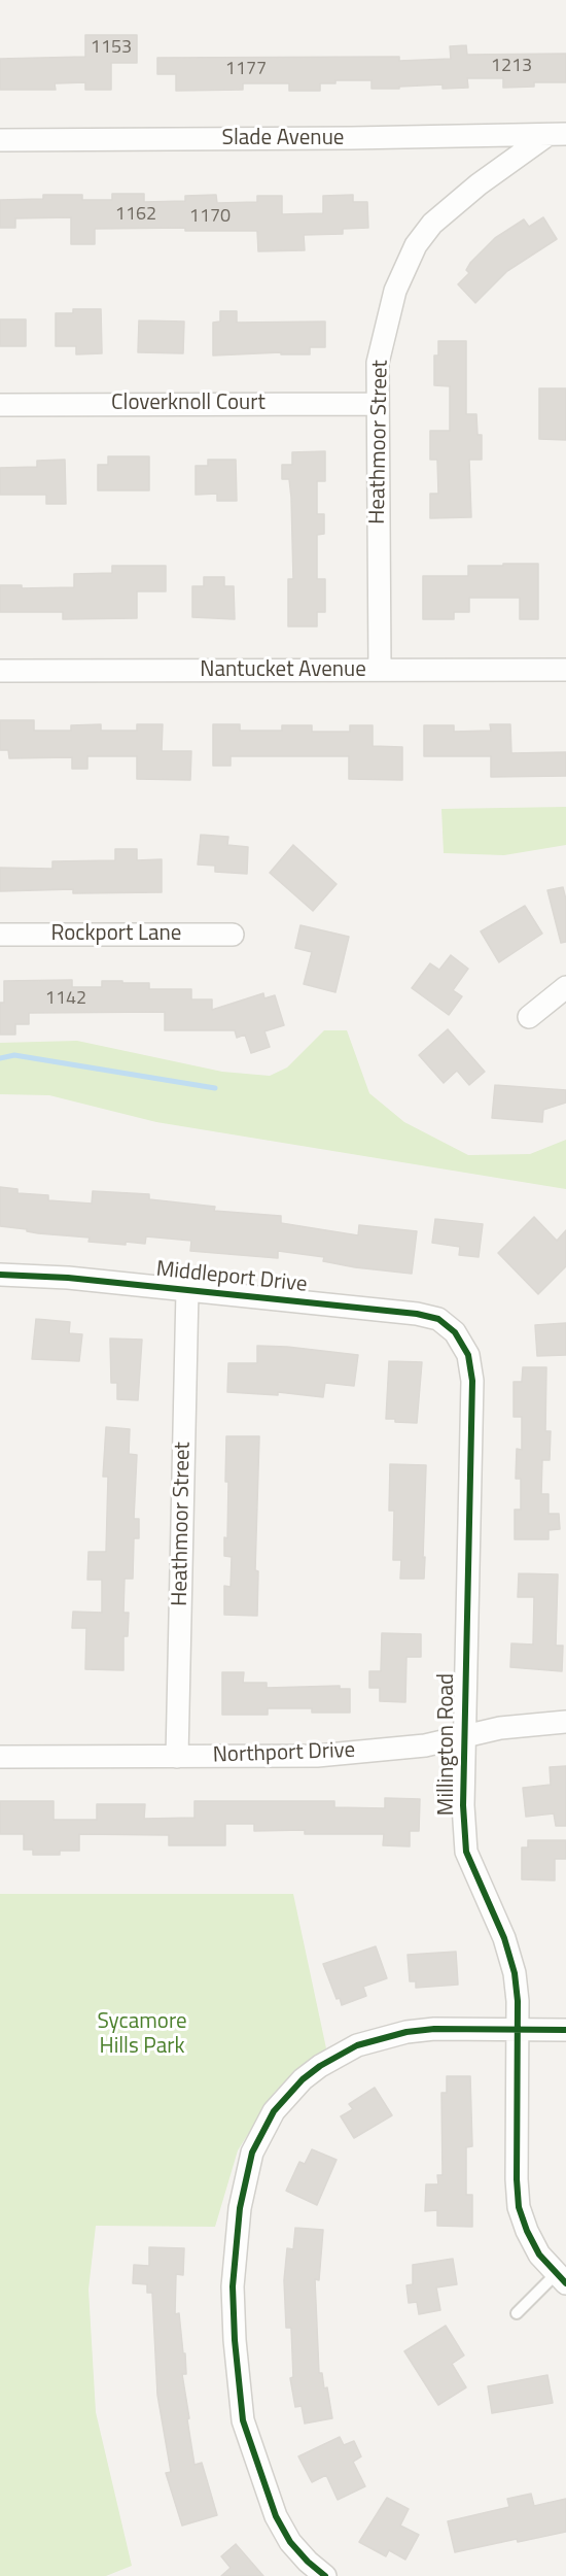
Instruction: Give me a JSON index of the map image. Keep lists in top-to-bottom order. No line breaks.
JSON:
{"streets":{"street":["Slade Avenue","Cloverknoll Court","Heathmoor Street","Nantucket Avenue","Rockport Lane","Middleport Drive","Millington Road","Northport Drive"]},"crossings":[["Slade Avenue","Heathmoor Street"],["Cloverknoll Court","Heathmoor Street"],["Heathmoor Street","Nantucket Avenue"],["Heathmoor Street","Middleport Drive"],["Heathmoor Street","Northport Drive"],["Middleport Drive","Millington Road"],["Millington Road","Northport Drive"]],"parks":["Sycamore Hills Park"],"house_numbers":["1153","1213","1177","1162","1170","1142"]}
